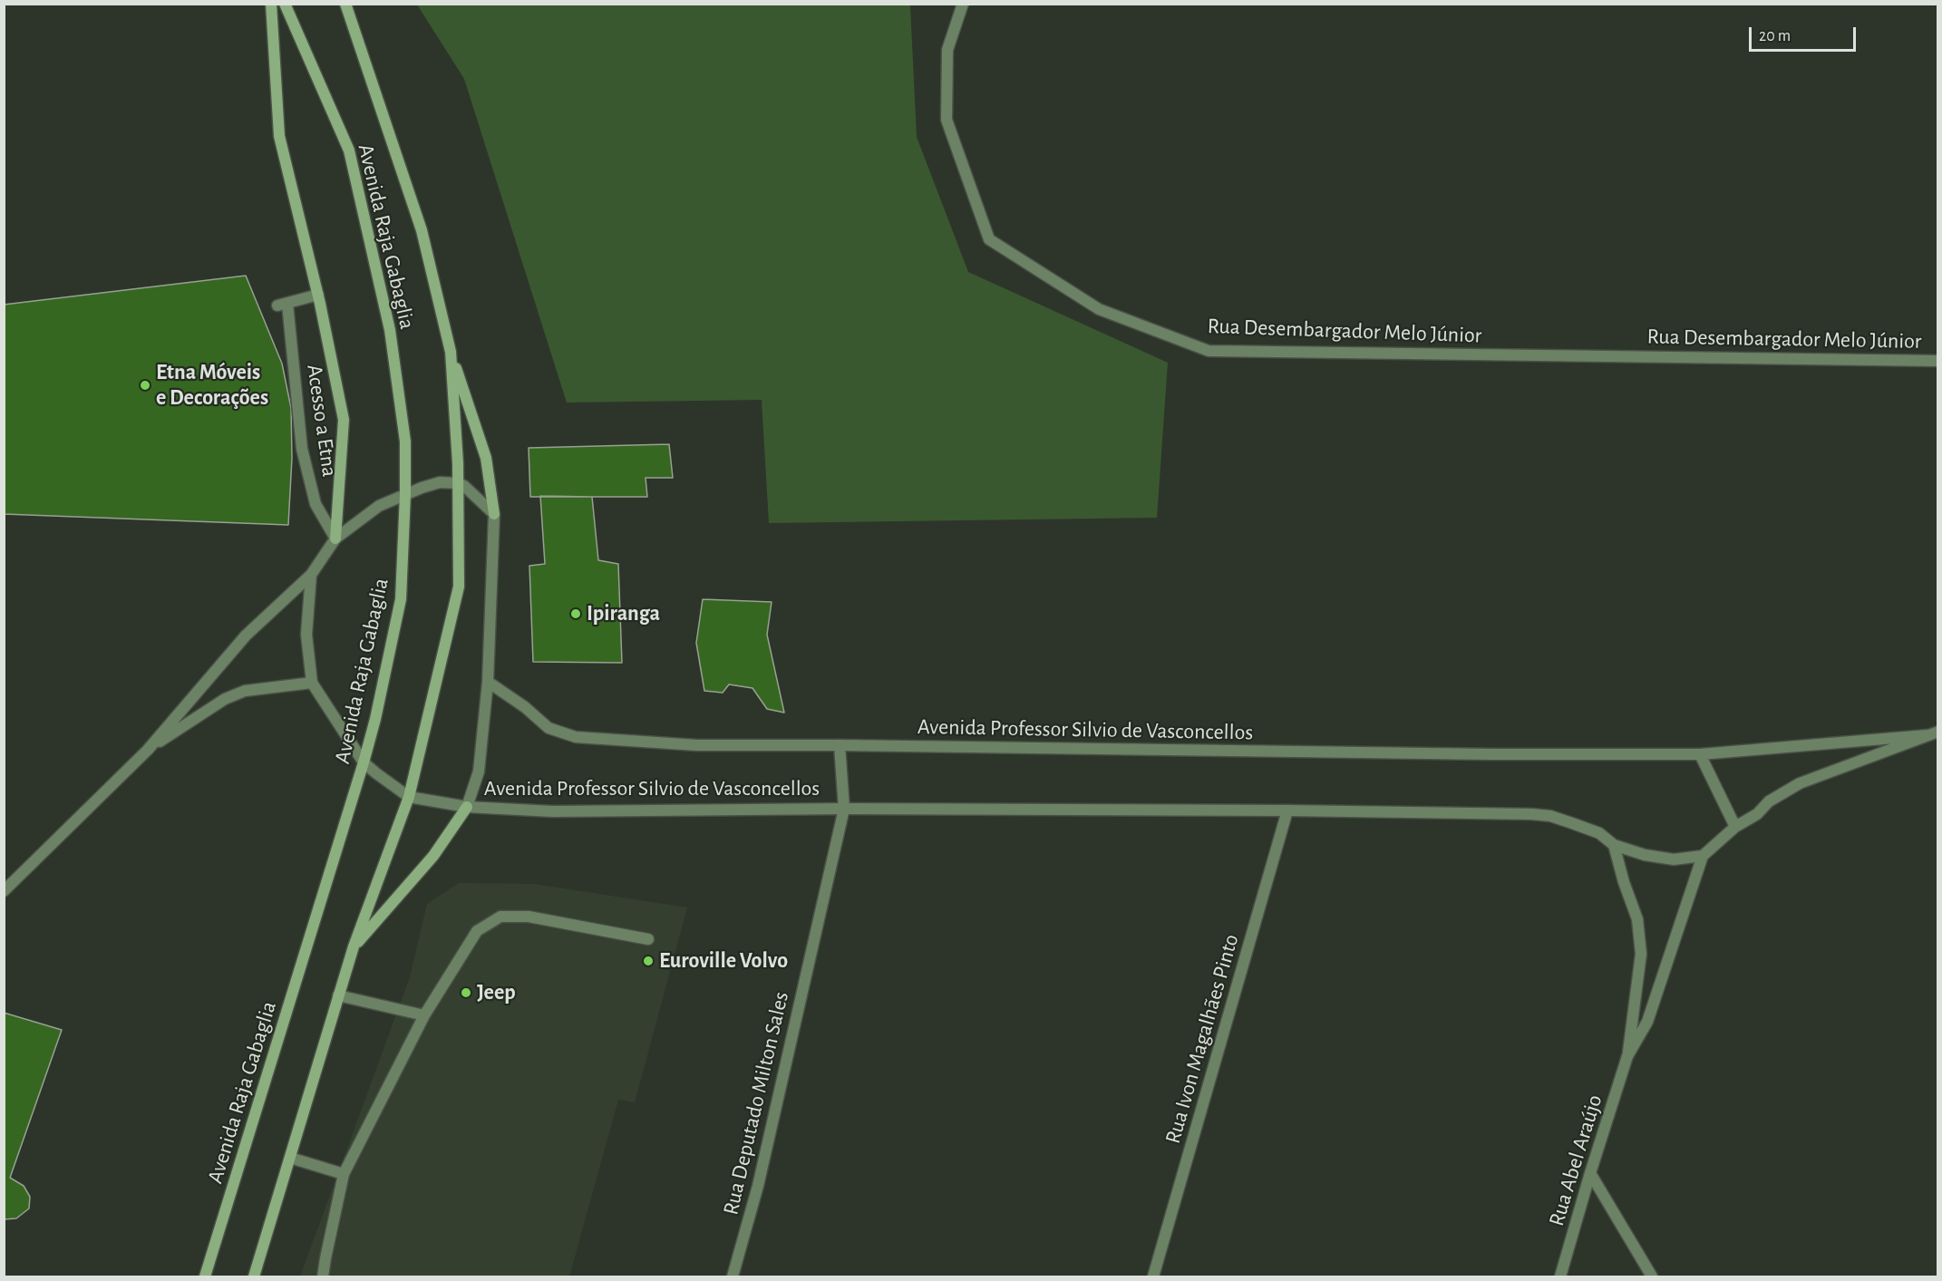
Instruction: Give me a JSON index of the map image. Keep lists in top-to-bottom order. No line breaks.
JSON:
{"streets":{"main road":["Avenida Raja Gabaglia"],"street":["Rua Desembargador Melo Júnior","Acesso a Etna","Avenida Professor Silvio de Vasconcellos","Rua Ivon Magalhães Pinto","Rua Deputado Milton Sales","Rua Abel Araújo"]},"crossings":[["Avenida Raja Gabaglia","Avenida Professor Silvio de Vasconcellos"],["Avenida Professor Silvio de Vasconcellos","Rua Ivon Magalhães Pinto"],["Avenida Professor Silvio de Vasconcellos","Rua Deputado Milton Sales"],["Avenida Professor Silvio de Vasconcellos","Rua Abel Araújo"]],"places":["Etna Móveis e Decorações","Ipiranga","Euroville Volvo","Jeep"],"scale_bar":"20 m"}
